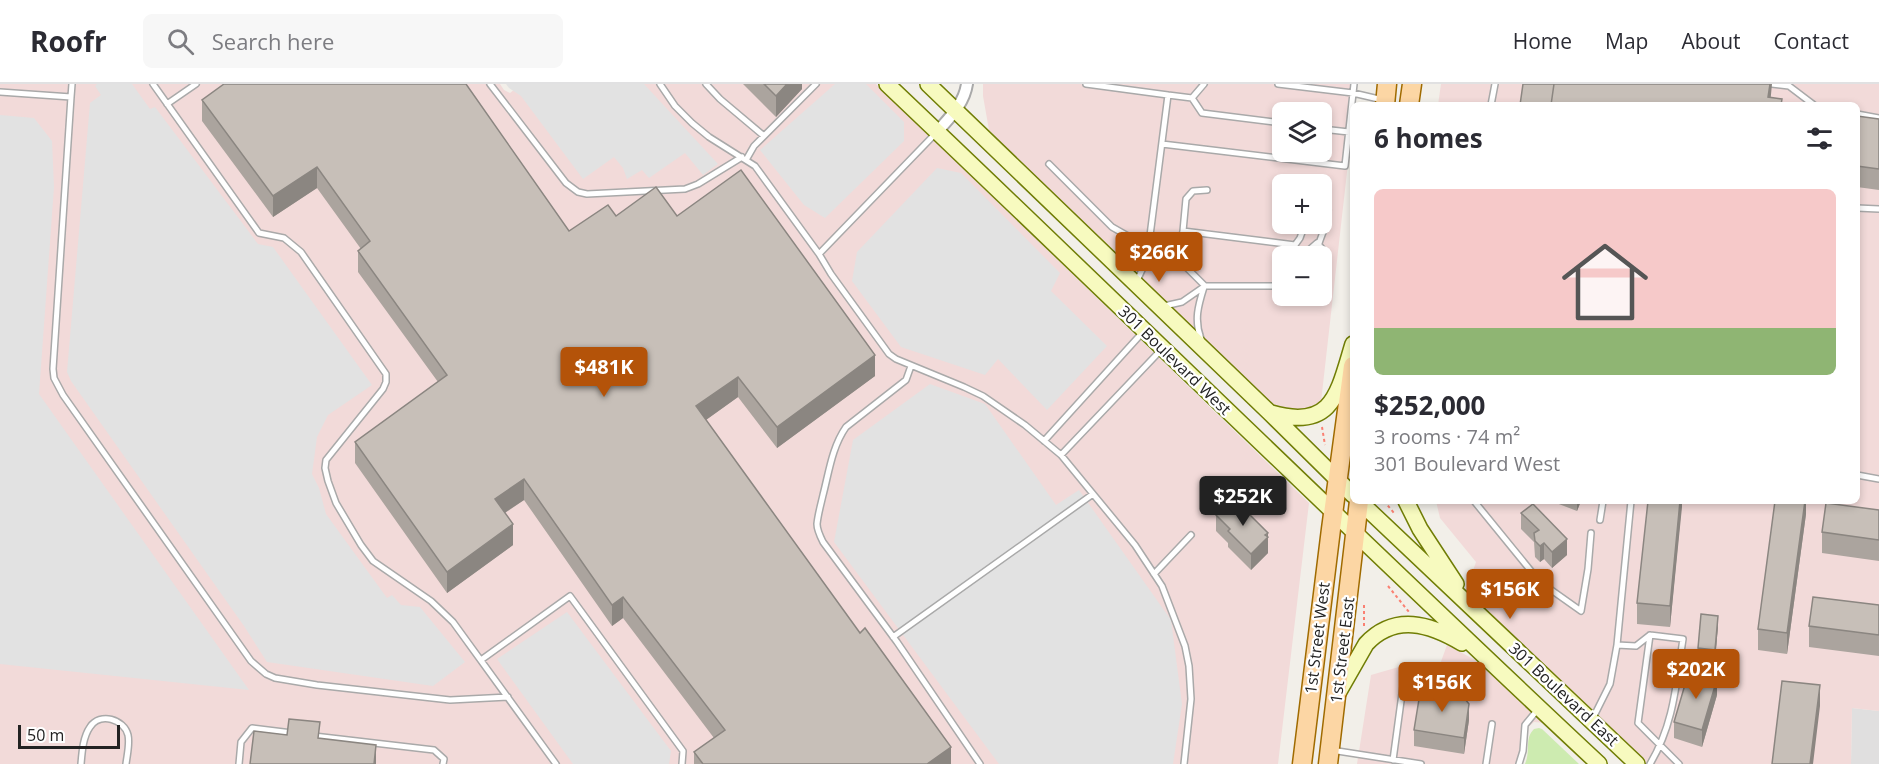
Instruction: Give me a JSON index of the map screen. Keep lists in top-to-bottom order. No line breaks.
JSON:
{"streets":{"main road":["301 Boulevard West","1st Street West","1st Street East","301 Boulevard East"]},"crossings":[["301 Boulevard West","1st Street West"],["301 Boulevard West","301 Boulevard East"],["1st Street West","301 Boulevard East"],["1st Street East","301 Boulevard East"]],"scale_bar":"50 m","page":{"header":"Roofr","search":"Search here","nav":["Home","Map","About","Contact"],"map_buttons":["+","−"],"heading":"6 homes","list":[{"name":"$252,000","note":"3 rooms · 74 m² · 301 Boulevard West"}],"price":["$266K","$481K","$252K","$156K","$202K","$156K"],"scale":"50 m"}}
